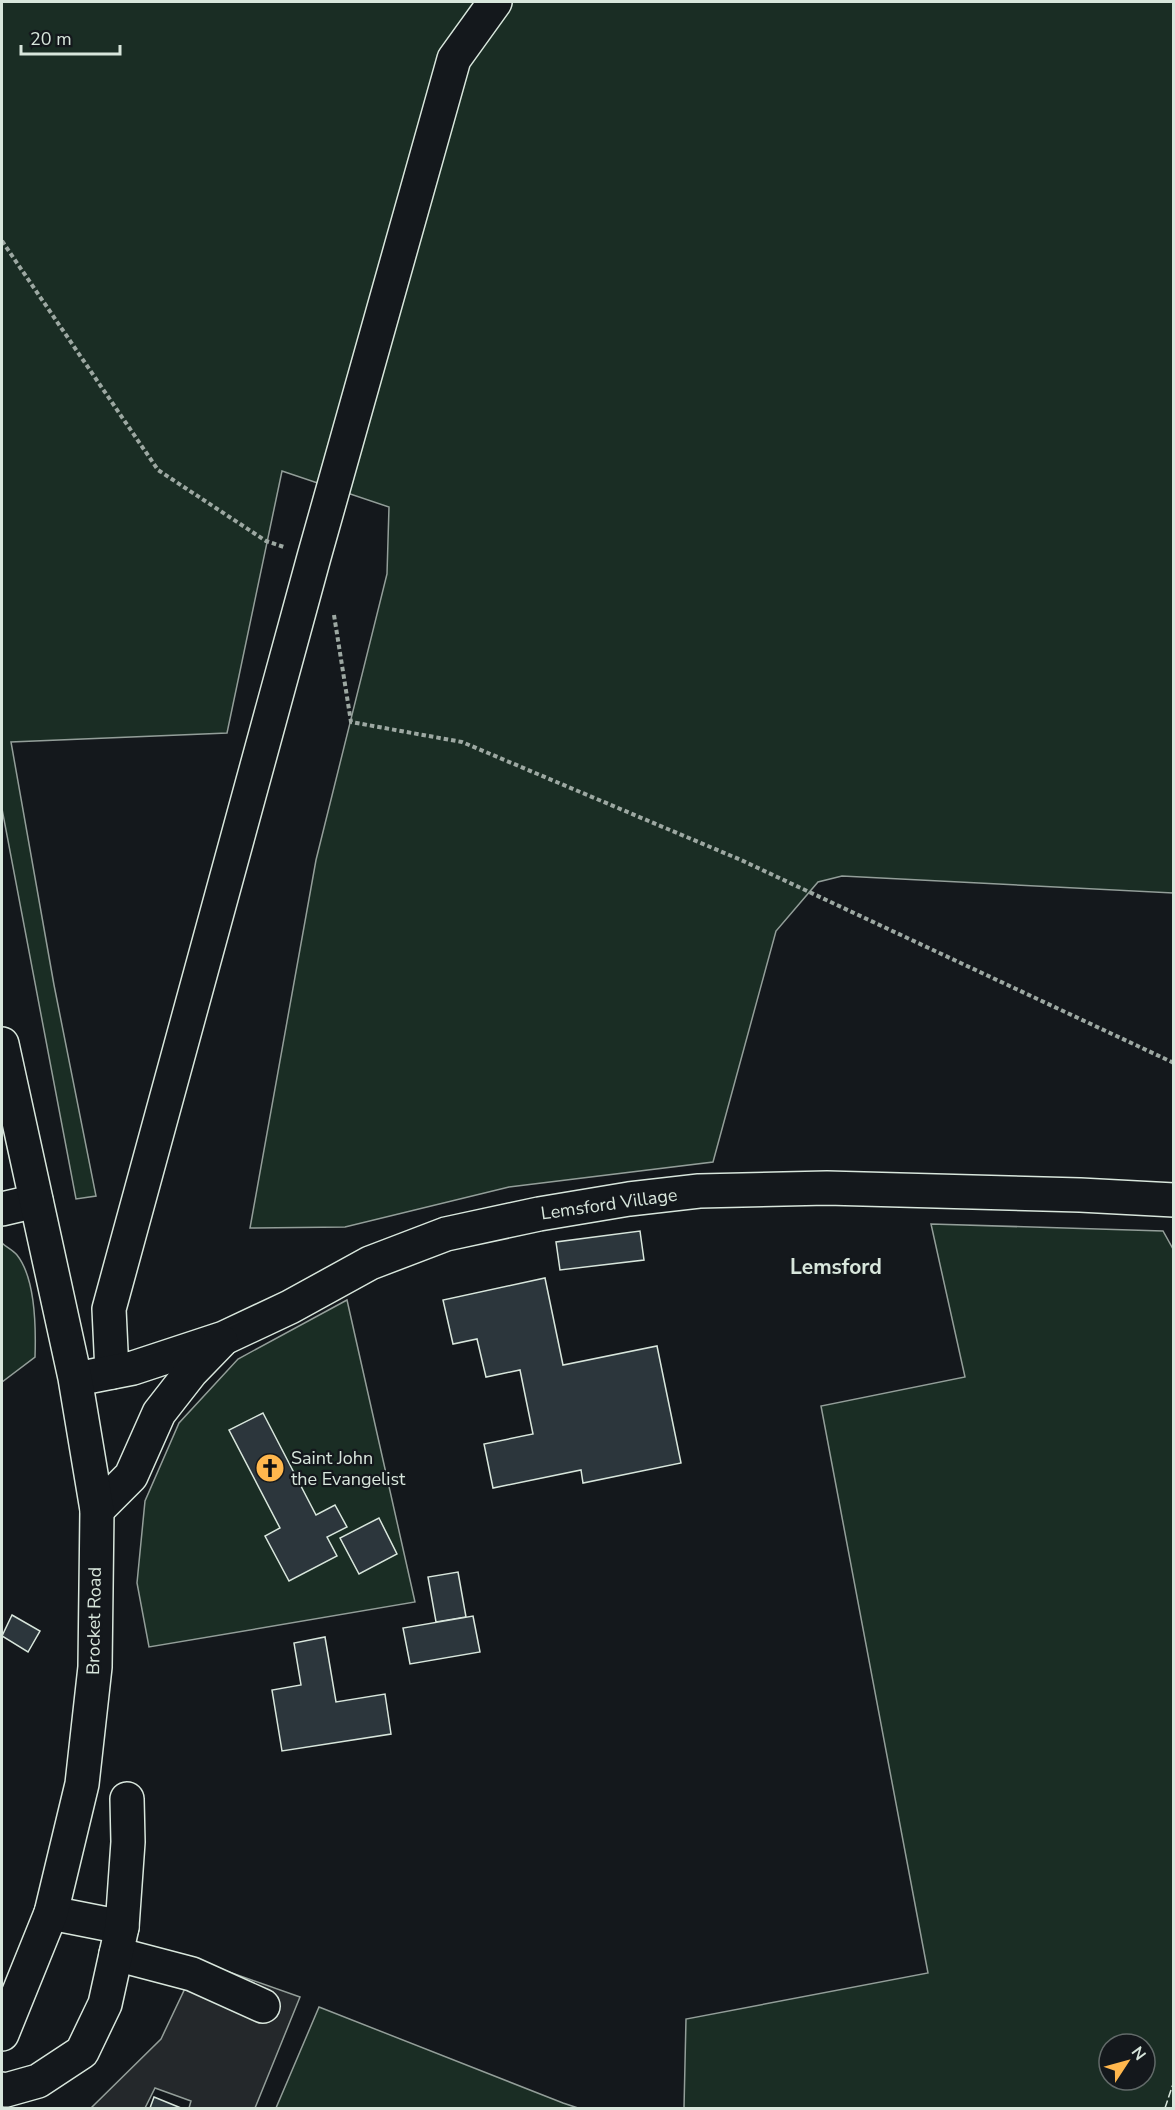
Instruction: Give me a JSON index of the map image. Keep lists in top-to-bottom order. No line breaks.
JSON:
{"streets":{"street":["Lemsford Village","Brocket Road"]},"crossings":[["Lemsford Village","Brocket Road"]],"districts":["Lemsford"],"places":{"church":["Saint John the Evangelist"]},"scale_bar":"20 m","north":"top right"}
